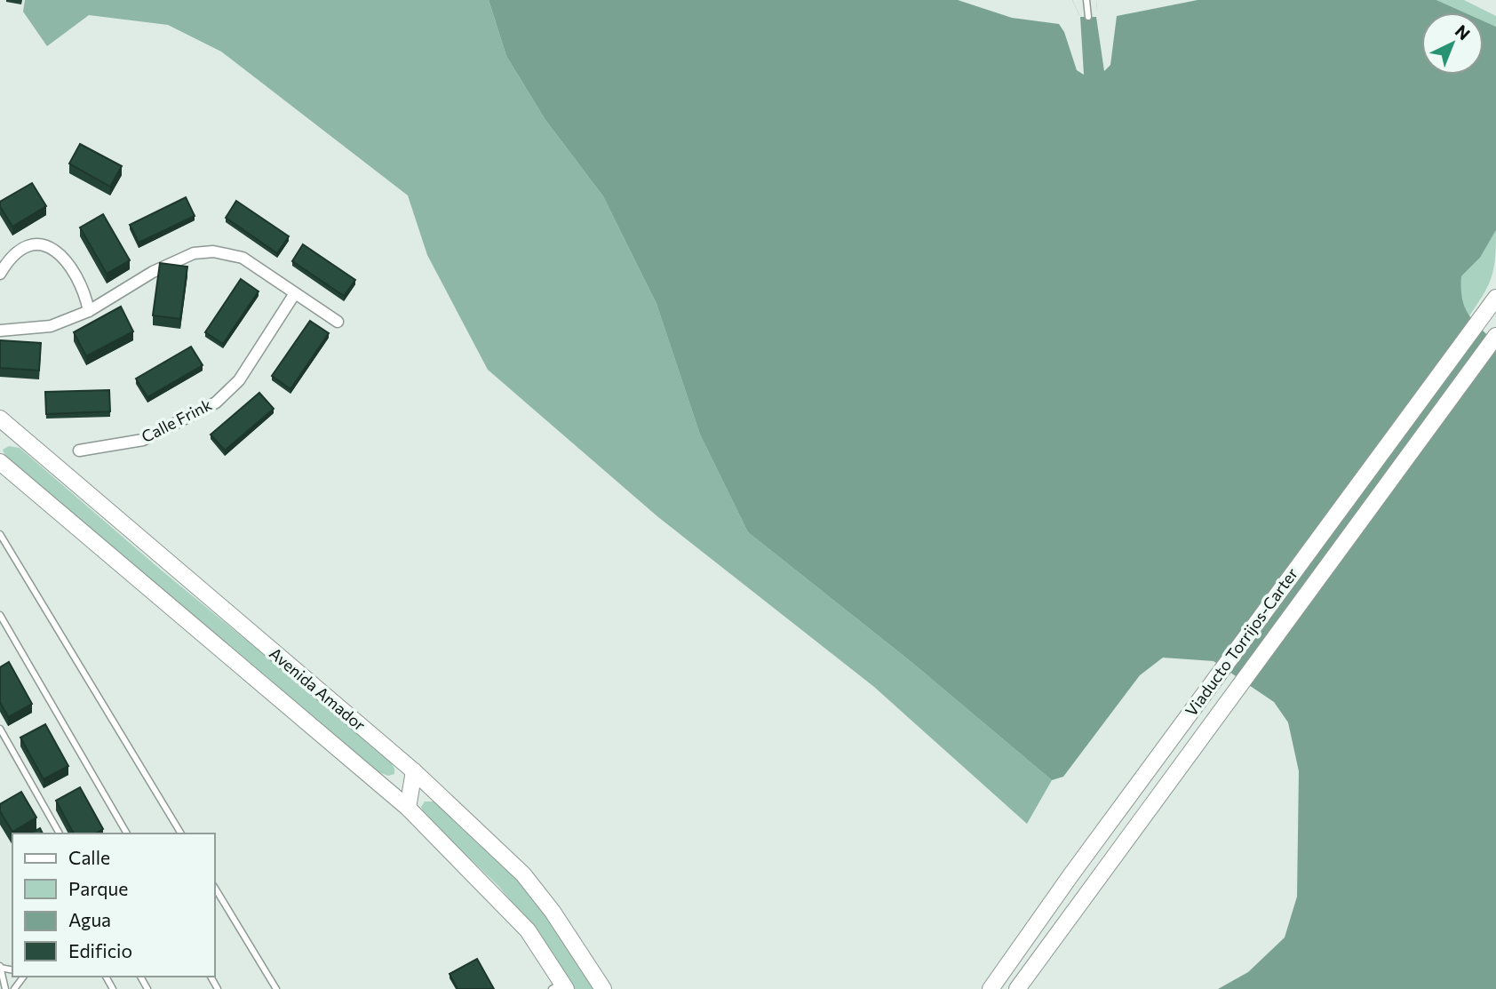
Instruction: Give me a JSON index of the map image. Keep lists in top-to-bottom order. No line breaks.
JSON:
{"streets":{"main road":["Viaducto Torrijos-Carter","Avenida Amador"],"street":["Calle Frink"]},"legend":["Calle","Parque","Agua","Edificio"],"north":"top right"}
